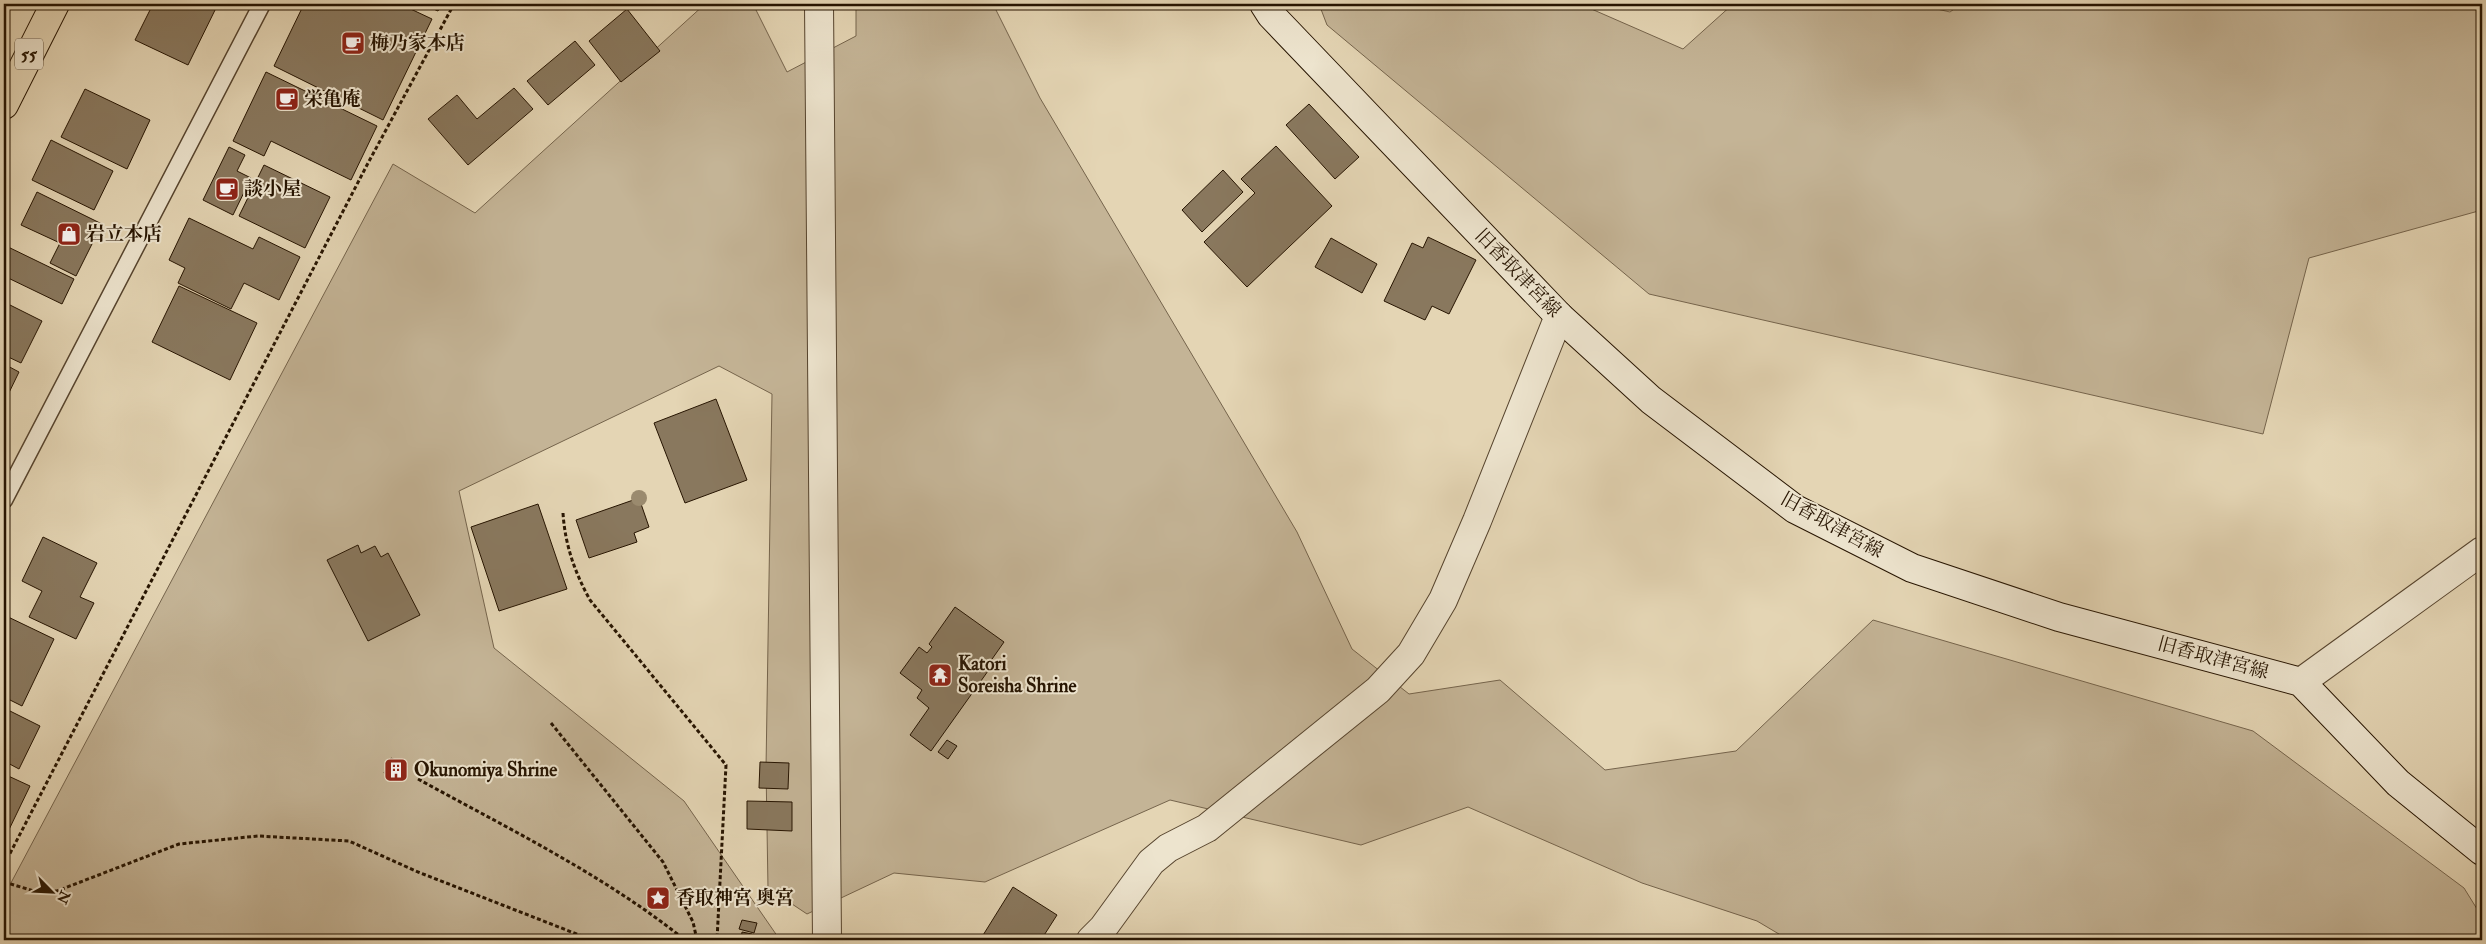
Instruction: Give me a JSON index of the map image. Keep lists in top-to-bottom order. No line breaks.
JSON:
{"streets":{"main road":["55"],"street":["旧香取津宮線"]},"places":{"cafe":["梅乃家本店","栄亀庵","談小屋"],"shop":["岩立本店"],"temple":["Katori Soreisha Shrine"],"building":["Okunomiya Shrine"],"place":["香取神宮 奥宮"]},"north":"bottom right"}
